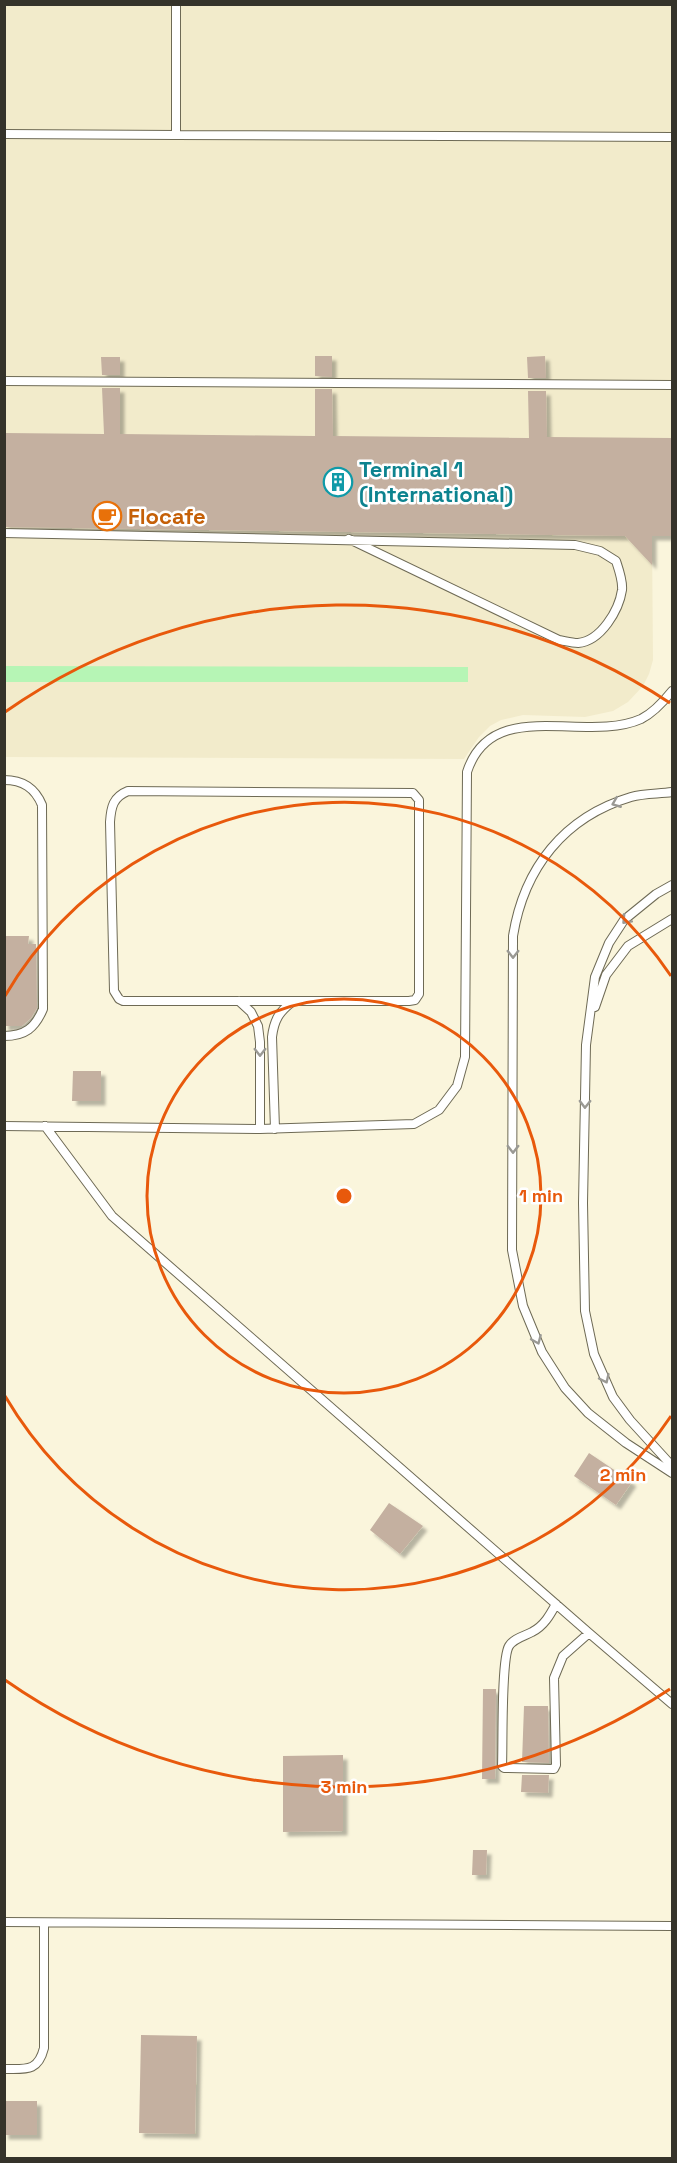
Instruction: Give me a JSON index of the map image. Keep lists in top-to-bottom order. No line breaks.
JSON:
{"places":{"building":["Terminal 1 (International)"],"cafe":["Flocafe"]},"rings":["1 min","2 min","3 min"]}
